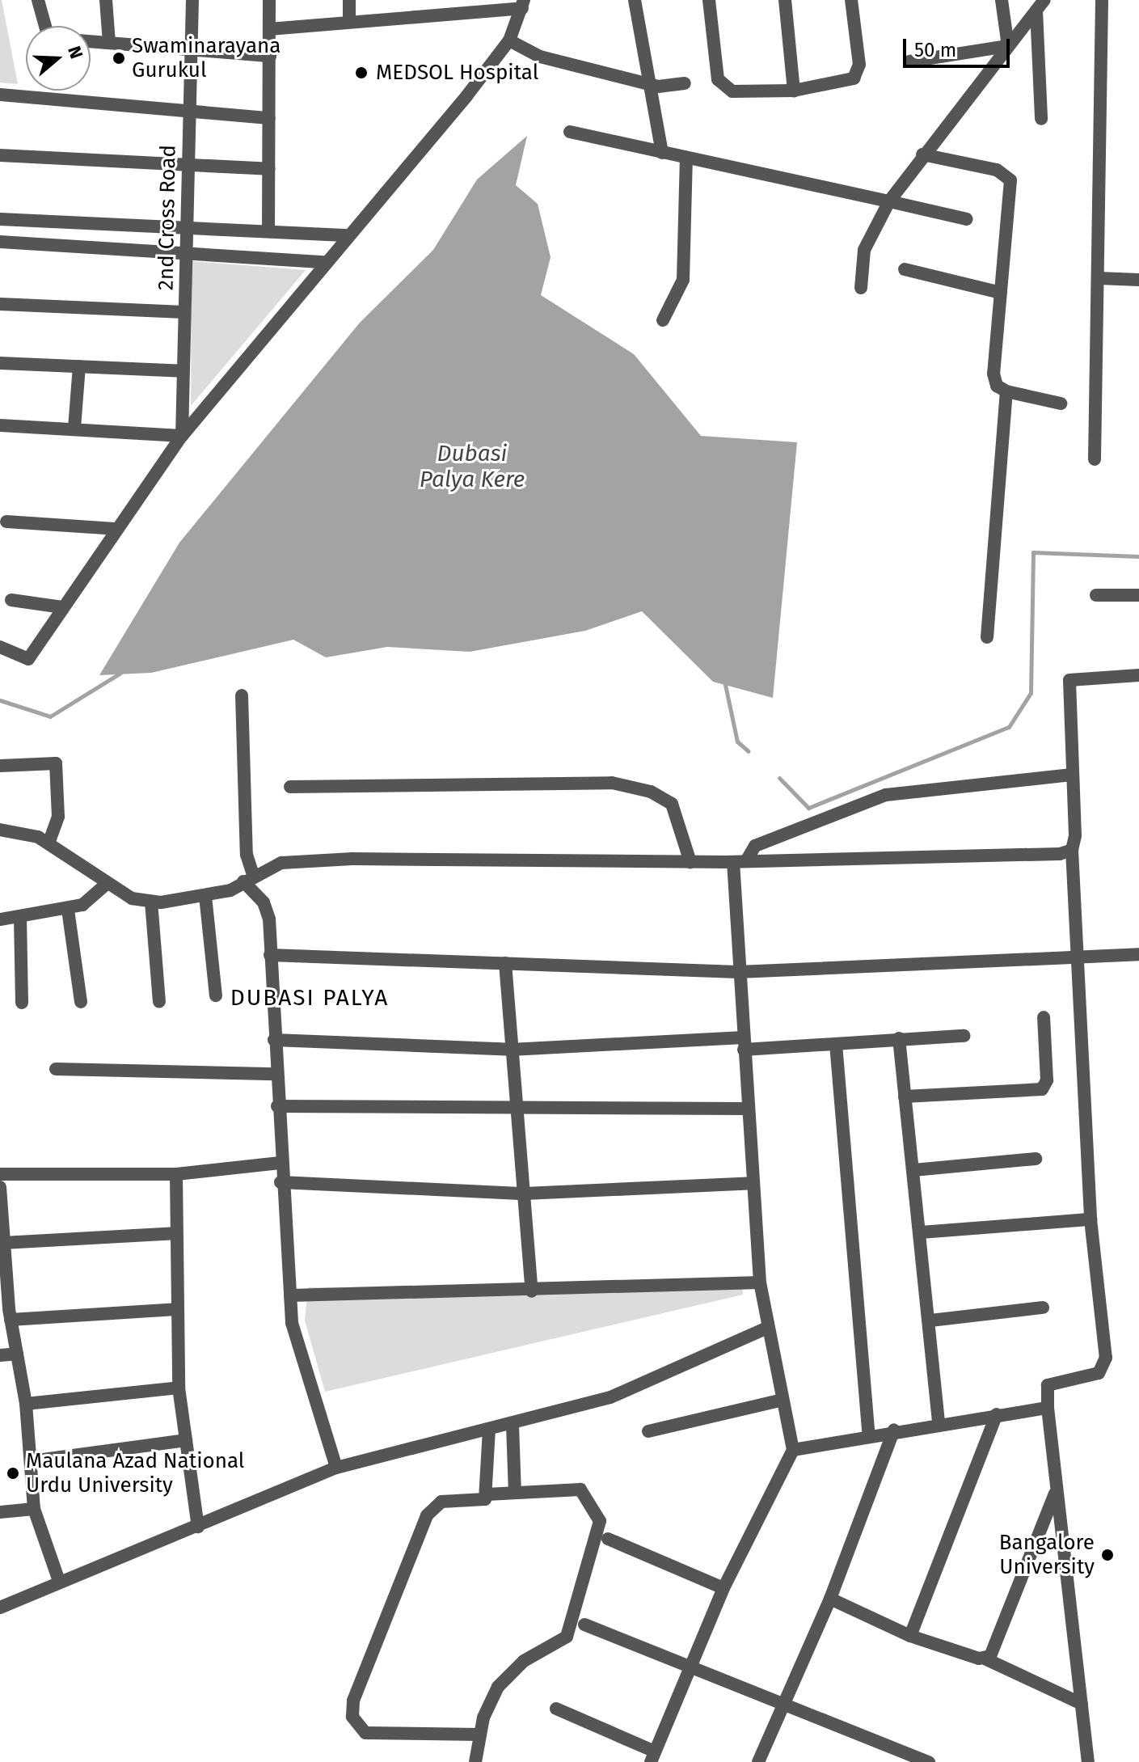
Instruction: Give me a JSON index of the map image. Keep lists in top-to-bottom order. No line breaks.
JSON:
{"streets":{"street":["2nd Cross Road"]},"districts":["DUBASI PALYA"],"water":["Dubasi Palya Kere"],"places":["Swaminarayana Gurukul","MEDSOL Hospital","Maulana Azad National Urdu University","Bangalore University"],"scale_bar":"50 m","north":"right"}
